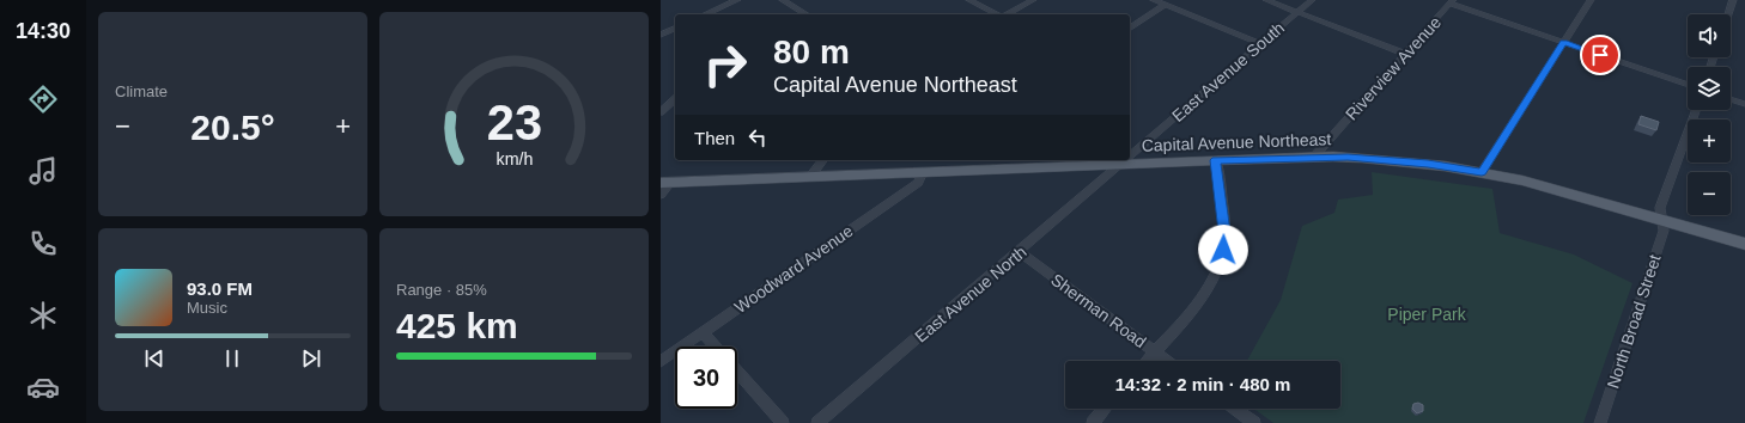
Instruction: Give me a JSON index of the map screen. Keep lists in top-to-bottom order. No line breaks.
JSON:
{"streets":{"main road":["Capital Avenue Northeast"],"street":["Riverview Avenue","East Avenue South","Woodward Avenue","East Avenue North","Sherman Road","North Broad Street"]},"crossings":[["Riverview Avenue","Capital Avenue Northeast"],["East Avenue South","Capital Avenue Northeast"],["East Avenue South","East Avenue North"],["Capital Avenue Northeast","Woodward Avenue"],["Capital Avenue Northeast","East Avenue North"],["Capital Avenue Northeast","North Broad Street"],["East Avenue North","Sherman Road"]],"parks":["Piper Park"],"page":{"tabs":"14:30","tile":["Climate",["Range · 85%","425 km"]],"map_buttons":["+","−"],"turn":["80 m","Capital Avenue Northeast"],"heat":["−","20.5°","+"],"then":"Then","song":["93.0 FM","Music"],"limit":"30","trip":"14:32 · 2 min · 480 m","gauge":["23","km/h"]}}
